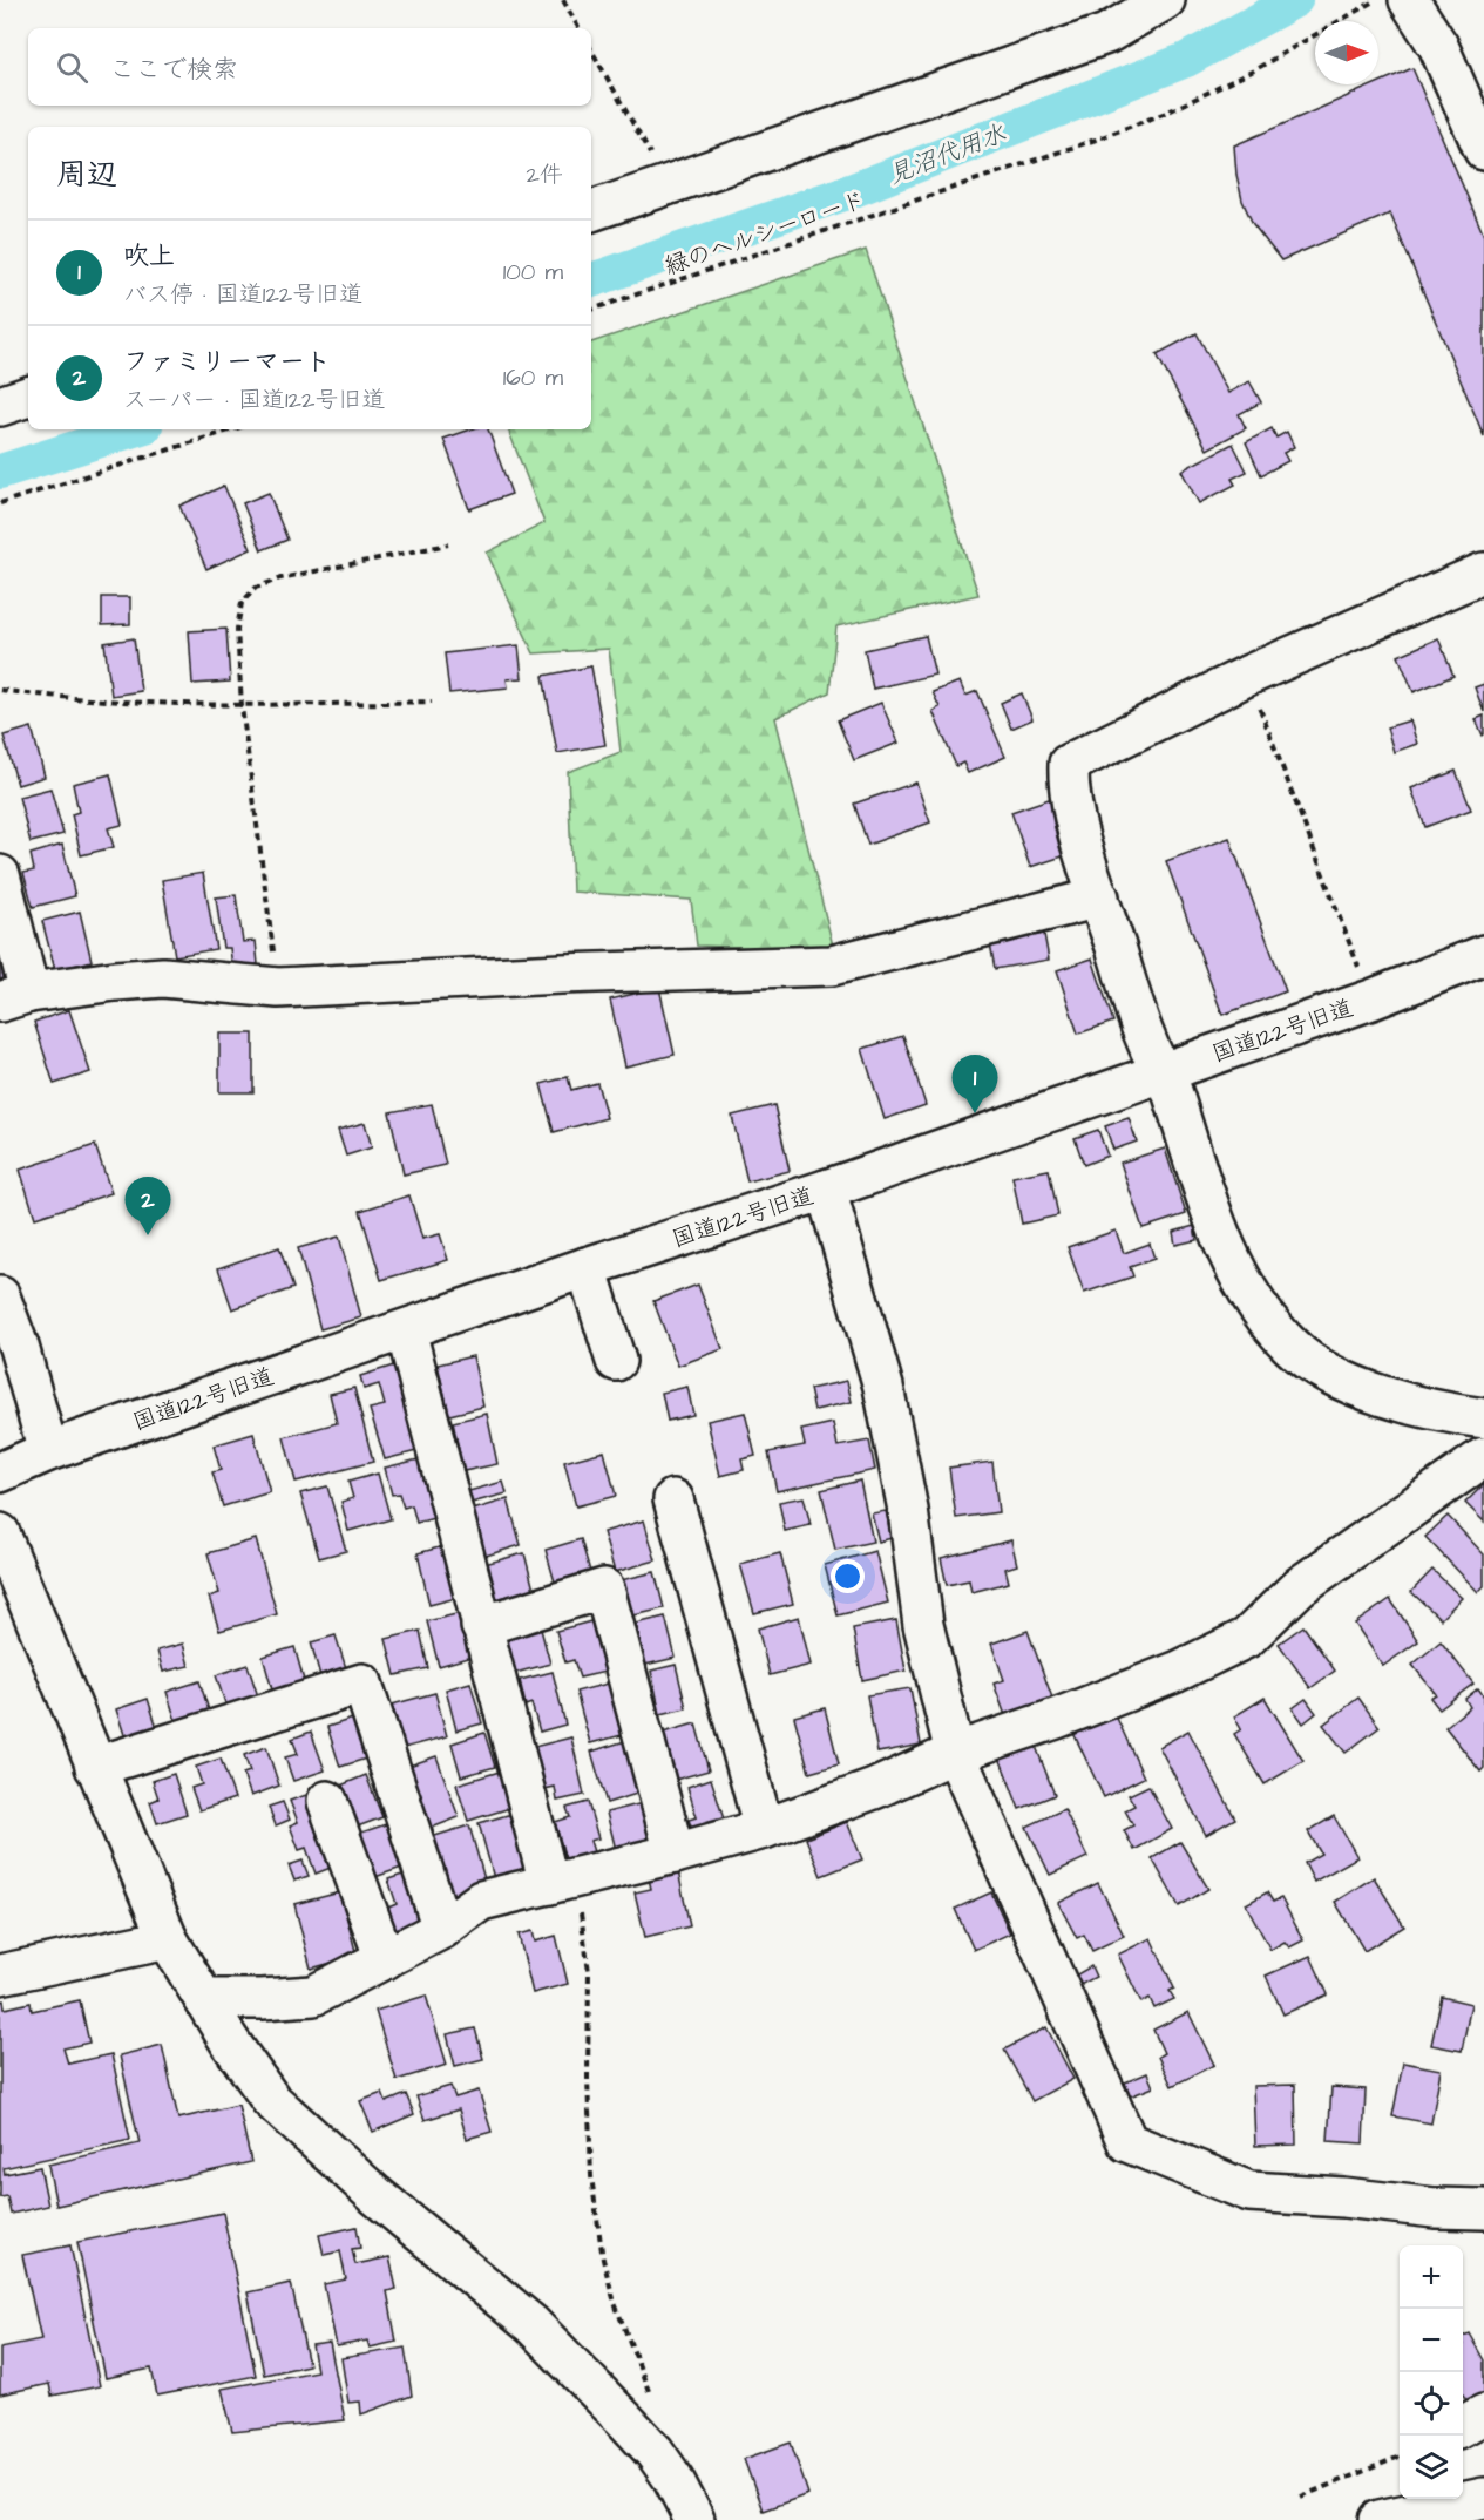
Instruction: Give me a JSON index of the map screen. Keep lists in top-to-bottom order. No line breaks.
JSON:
{"streets":{"main road":["国道122号旧道"],"path":["緑のヘルシーロード"]},"water":["見沼代用水"],"north":"right","page":{"search":"ここで検索","heading":["周辺","2件"],"list":[{"mark":"1","name":"吹上","note":"バス停 · 国道122号旧道","value":"100 m"},{"mark":"2","name":"ファミリーマート","note":"スーパー · 国道122号旧道","value":"160 m"}],"pins":["1","2"],"map_buttons":["+","−"]}}
